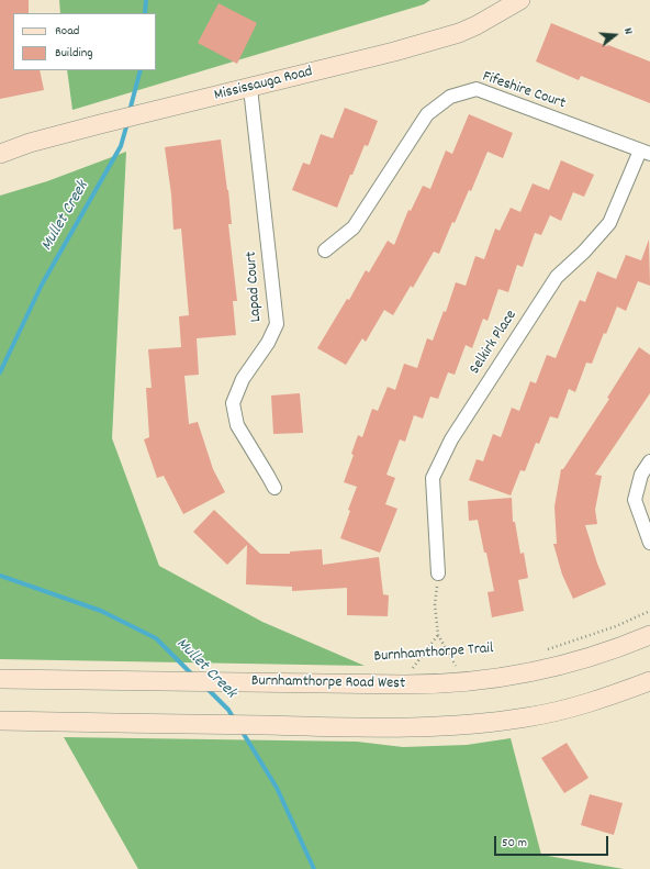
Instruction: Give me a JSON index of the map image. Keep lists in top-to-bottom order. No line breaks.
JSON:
{"streets":{"main road":["Mississauga Road","Burnhamthorpe Road West"],"street":["Fifeshire Court","Lapad Court","Selkirk Place"],"path":["Burnhamthorpe Trail"]},"crossings":[["Mississauga Road","Lapad Court"],["Fifeshire Court","Selkirk Place"]],"water":["Mullet Creek"],"legend":["Road","Building"],"scale_bar":"50 m","north":"right"}
